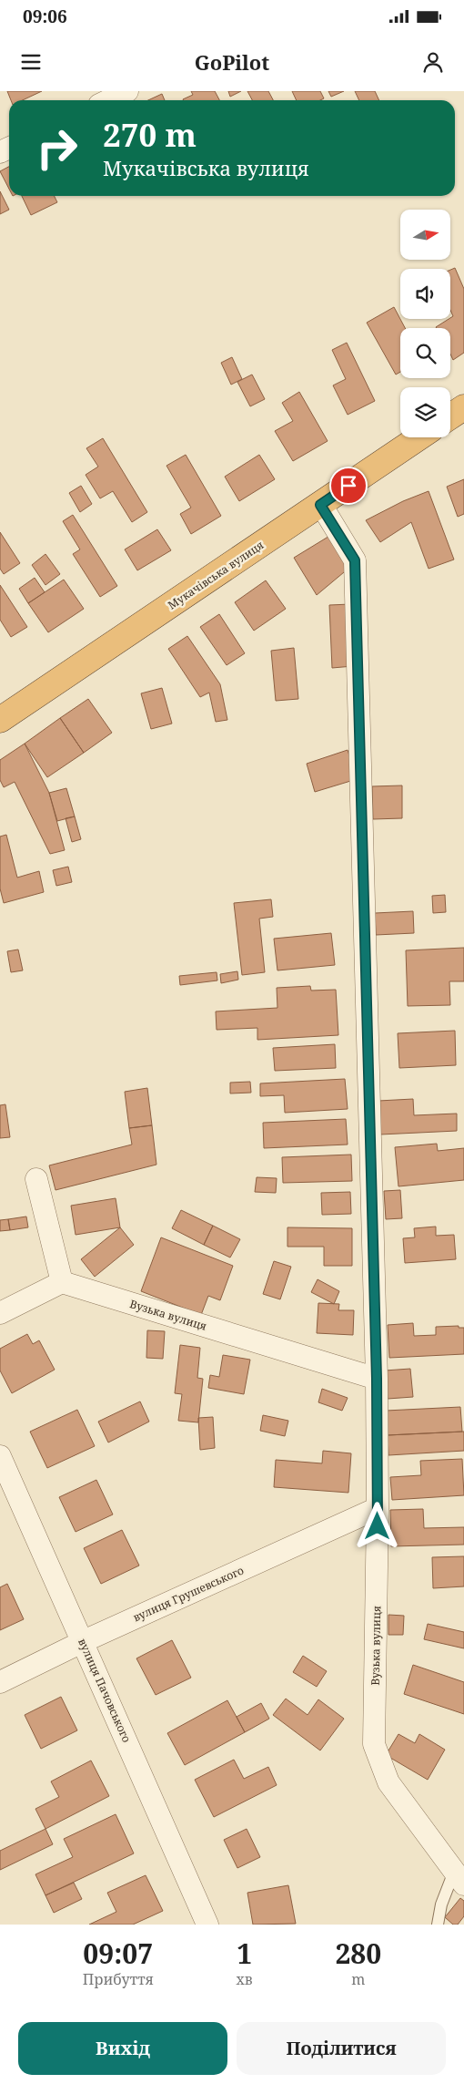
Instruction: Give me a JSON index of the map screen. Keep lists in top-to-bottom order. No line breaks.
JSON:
{"streets":{"highway":["Мукачівська вулиця"],"street":["Вузька вулиця","вулиця Грушевського","вулиця Пачовського"]},"crossings":[["Мукачівська вулиця","Вузька вулиця"],["Вузька вулиця","вулиця Грушевського"],["вулиця Грушевського","вулиця Пачовського"]],"north":"right","page":{"status":"09:06","header":"GoPilot","turn":["270 m","Мукачівська вулиця"],"eta":["09:07","Прибуття","1","хв","280","m"],"buttons":["Вихід","Поділитися"]}}
